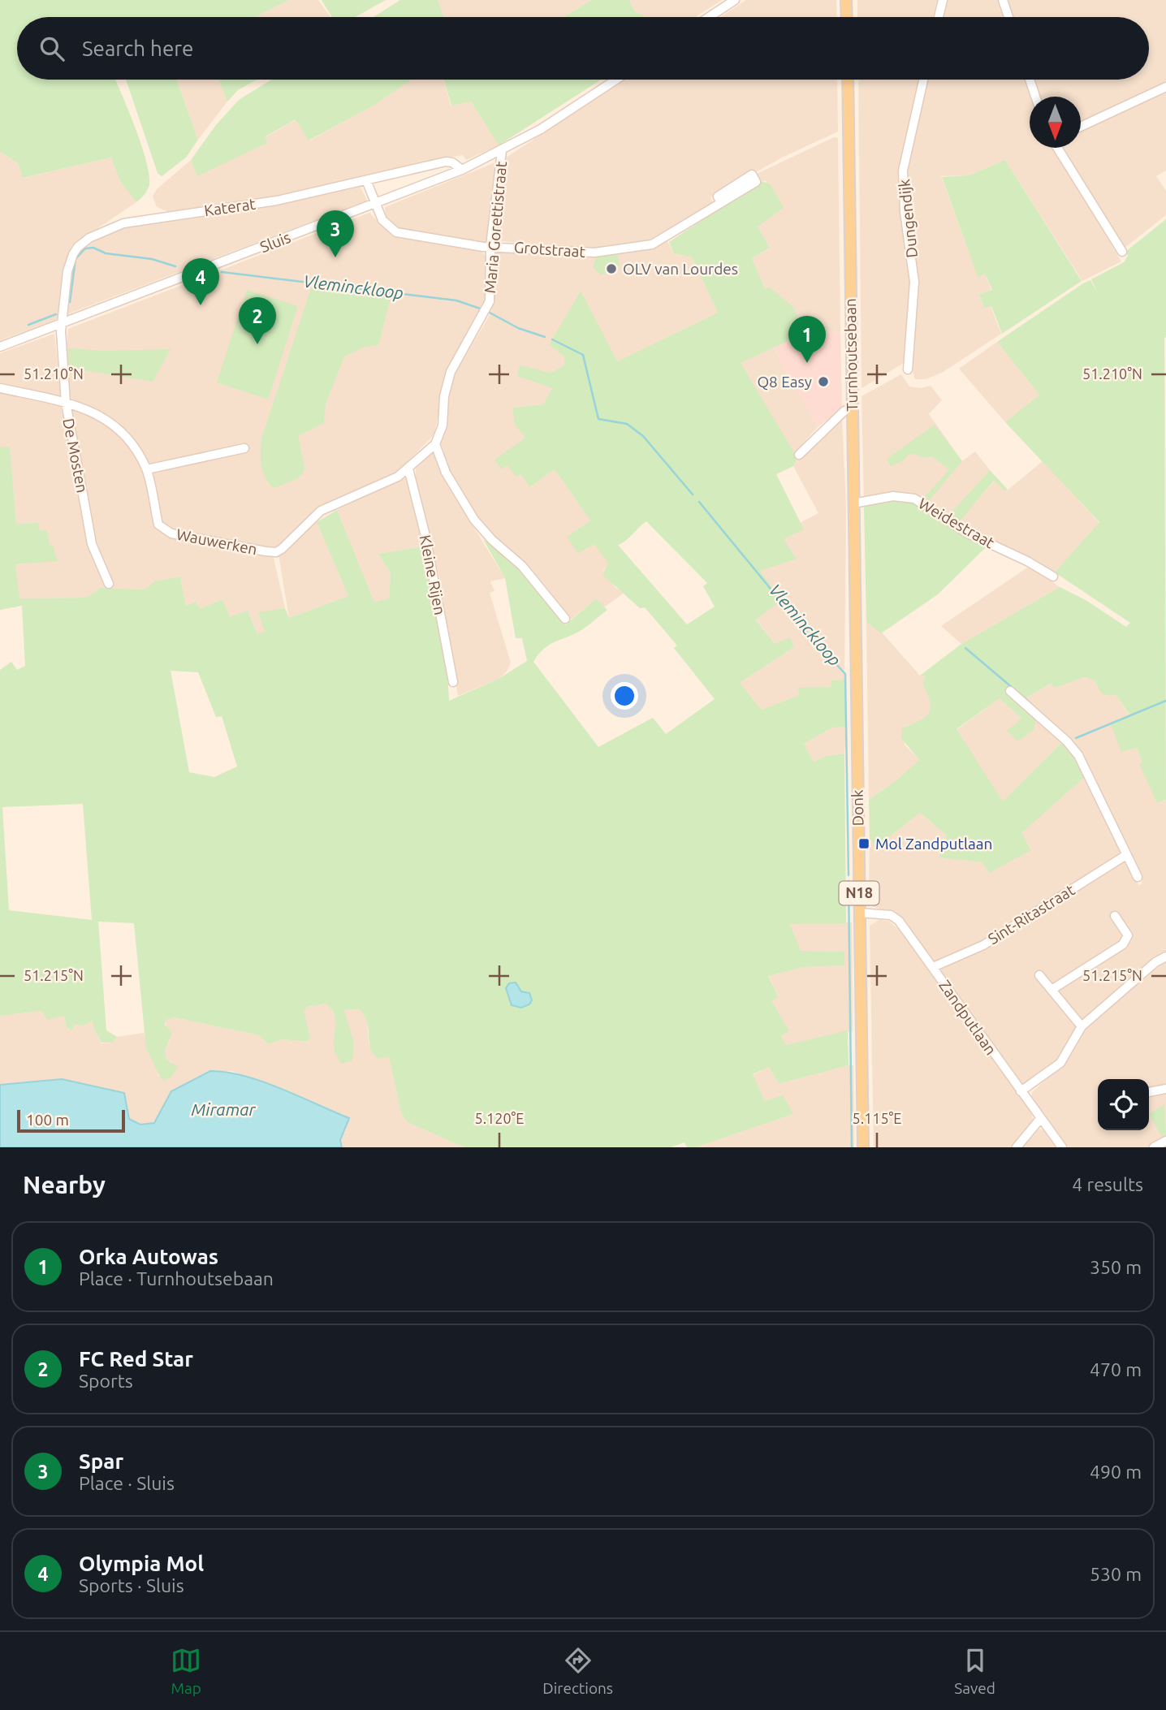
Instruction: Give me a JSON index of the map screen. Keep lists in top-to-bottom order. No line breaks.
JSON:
{"streets":{"main road":["Turnhoutsebaan","Donk","N18"],"street":["Katerat","Dungendijk","Maria Gorettistraat","Sluis","Grotstraat","De Mosten","Weidestraat","Wauwerken","Kleine Rijen","Sint-Ritastraat","Zandputlaan"]},"crossings":[["Katerat","Sluis"],["Katerat","Grotstraat"],["Katerat","De Mosten"],["Maria Gorettistraat","Sluis"],["Maria Gorettistraat","Grotstraat"],["Maria Gorettistraat","Wauwerken"],["Sluis","Grotstraat"],["Sluis","De Mosten"],["Turnhoutsebaan","Weidestraat"],["Turnhoutsebaan","Donk"],["De Mosten","Wauwerken"],["Wauwerken","Kleine Rijen"],["Donk","Zandputlaan"],["Sint-Ritastraat","Zandputlaan"]],"water":["Vleminckloop","Miramar"],"places":{"other":["OLV van Lourdes","Q8 Easy"],"transit":["Mol Zandputlaan"]},"scale_bar":"100 m","north":"bottom","page":{"search":"Search here","pins":["3","4","2","1"],"scale":"100 m","heading":["Nearby","4 results"],"list":[{"mark":"1","name":"Orka Autowas","note":"Place · Turnhoutsebaan","value":"350 m"},{"mark":"2","name":"FC Red Star","note":"Sports","value":"470 m"},{"mark":"3","name":"Spar","note":"Place · Sluis","value":"490 m"},{"mark":"4","name":"Olympia Mol","note":"Sports · Sluis","value":"530 m"}],"nav":["Map","Directions","Saved"]},"coordinates":["51.210°N","51.215°N","5.120°E","5.115°E"]}
